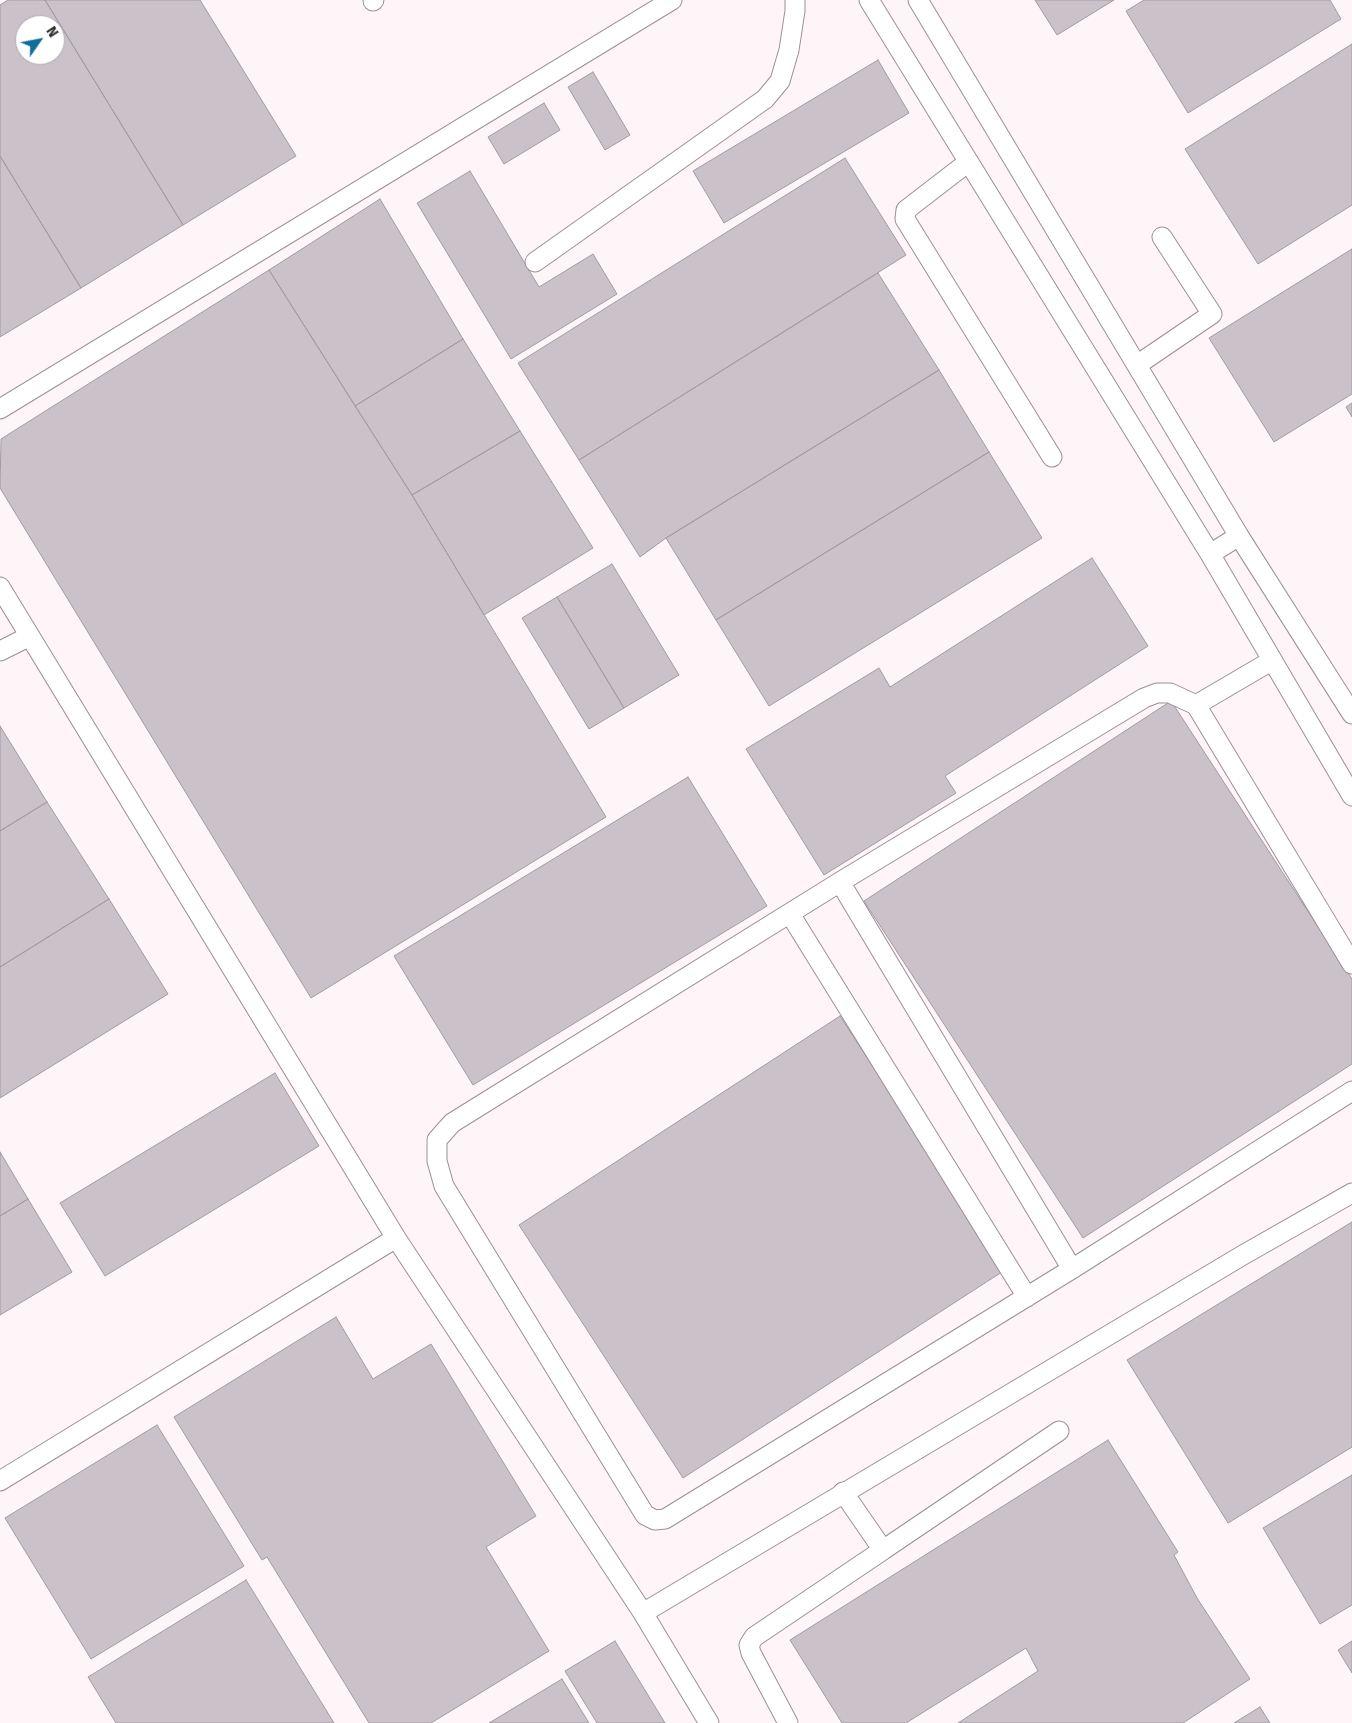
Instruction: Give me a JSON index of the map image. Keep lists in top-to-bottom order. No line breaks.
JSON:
{"north":"top right"}
